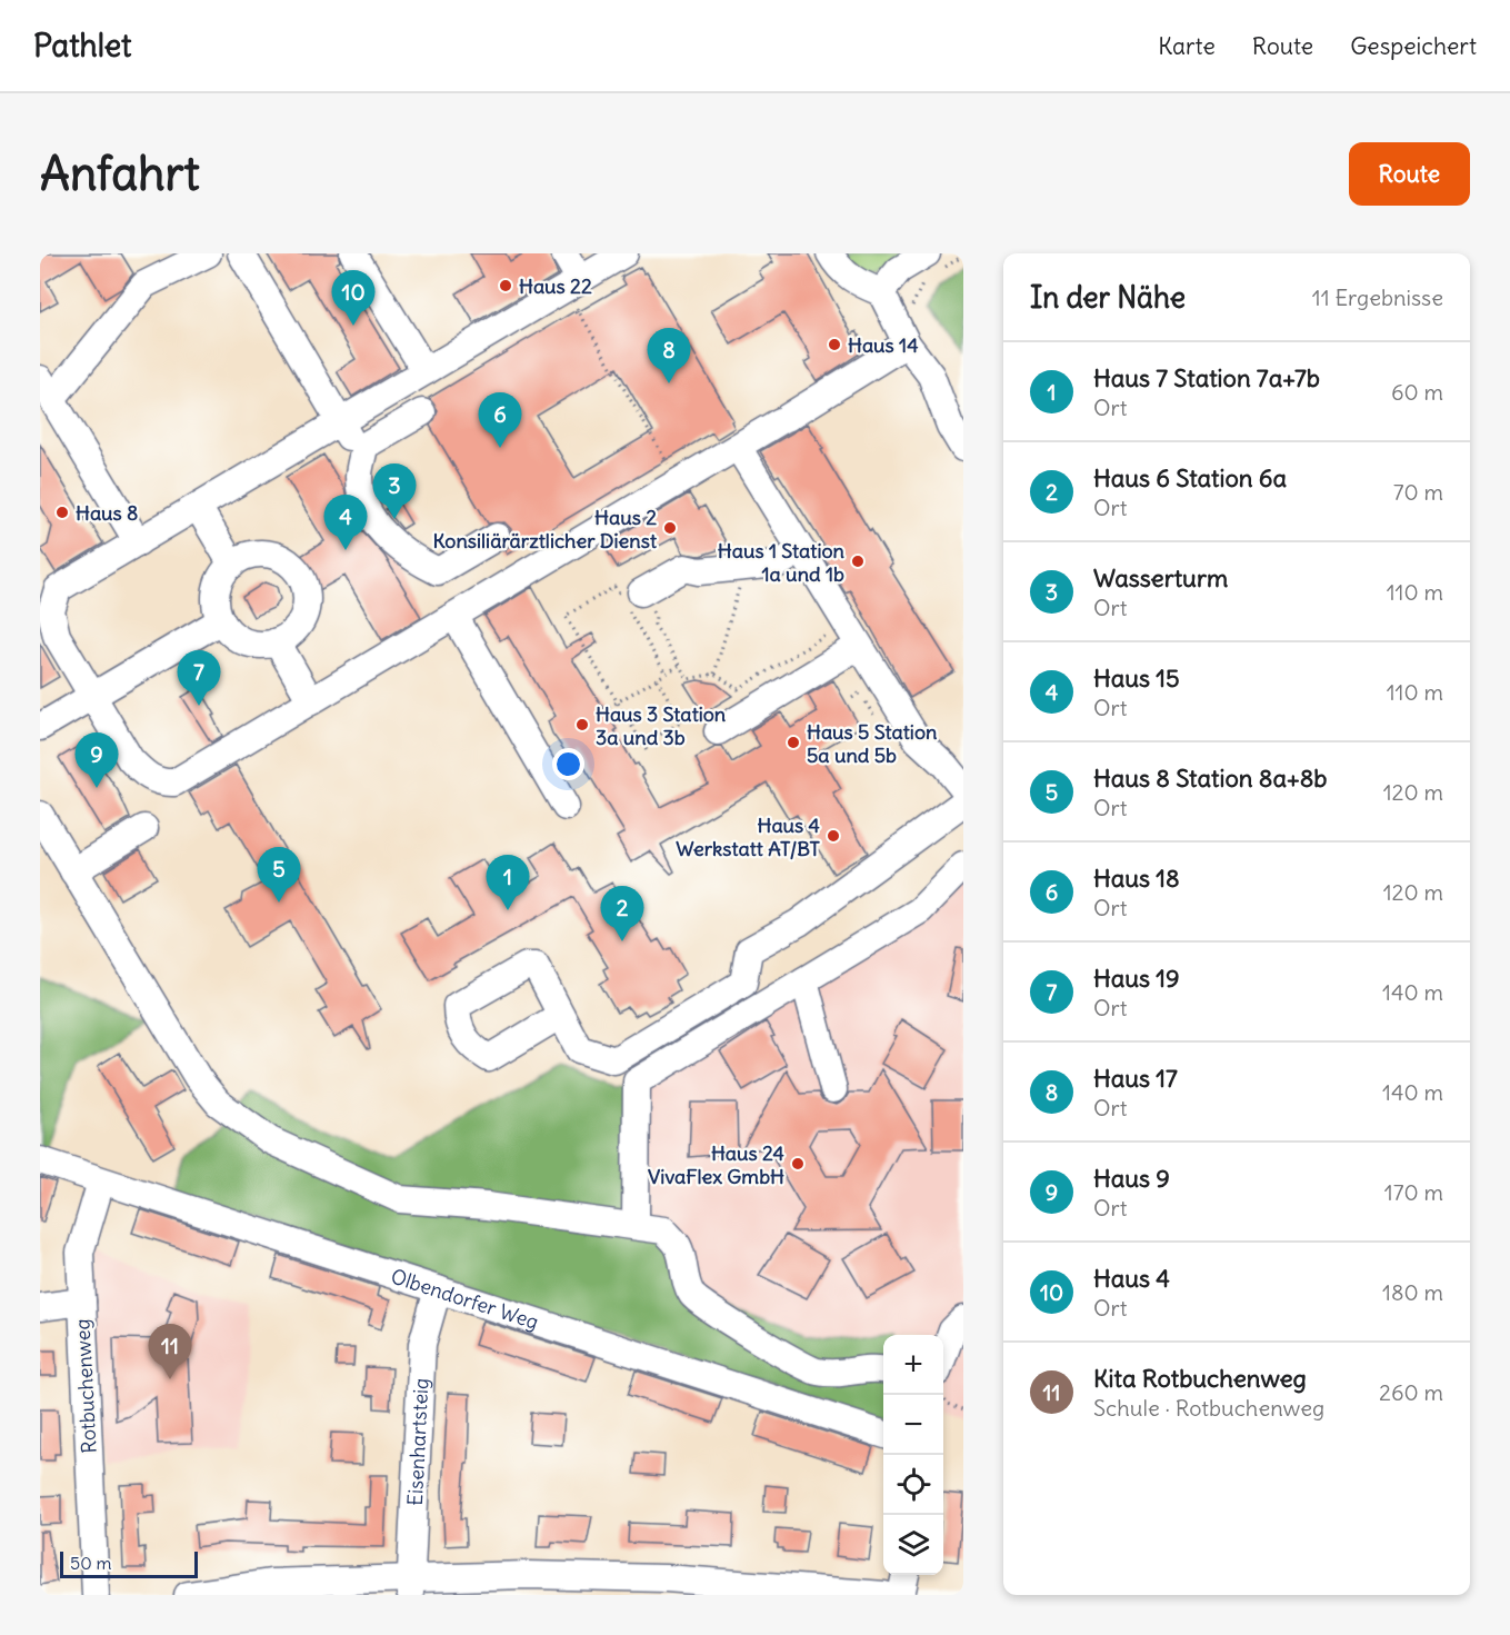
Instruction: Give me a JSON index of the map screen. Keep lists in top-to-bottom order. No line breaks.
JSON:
{"streets":{"street":["Olbendorfer Weg","Rotbuchenweg","Eisenhartsteig"]},"crossings":[["Olbendorfer Weg","Rotbuchenweg"],["Olbendorfer Weg","Eisenhartsteig"]],"places":["Haus 22","Haus 14","Haus 8","Haus 2 Konsiliärärztlicher Dienst","Haus 1 Station 1a und 1b","Haus 3 Station 3a und 3b","Haus 5 Station 5a und 5b","Haus 4 Werkstatt AT/BT","Haus 24 VivaFlex GmbH"],"scale_bar":"50 m","page":{"header":"Pathlet","nav":["Karte","Route","Gespeichert"],"buttons":"Route","title":"Anfahrt","heading":["In der Nähe","11 Ergebnisse"],"pins":["10","8","6","3","4","7","9","5","1","2","11"],"list":[{"mark":"1","name":"Haus 7 Station 7a+7b","note":"Ort","value":"60 m"},{"mark":"2","name":"Haus 6 Station 6a","note":"Ort","value":"70 m"},{"mark":"3","name":"Wasserturm","note":"Ort","value":"110 m"},{"mark":"4","name":"Haus 15","note":"Ort","value":"110 m"},{"mark":"5","name":"Haus 8 Station 8a+8b","note":"Ort","value":"120 m"},{"mark":"6","name":"Haus 18","note":"Ort","value":"120 m"},{"mark":"7","name":"Haus 19","note":"Ort","value":"140 m"},{"mark":"8","name":"Haus 17","note":"Ort","value":"140 m"},{"mark":"9","name":"Haus 9","note":"Ort","value":"170 m"},{"mark":"10","name":"Haus 4","note":"Ort","value":"180 m"},{"mark":"11","name":"Kita Rotbuchenweg","note":"Schule · Rotbuchenweg","value":"260 m"}],"map_buttons":["+","−"],"scale":"50 m"}}
